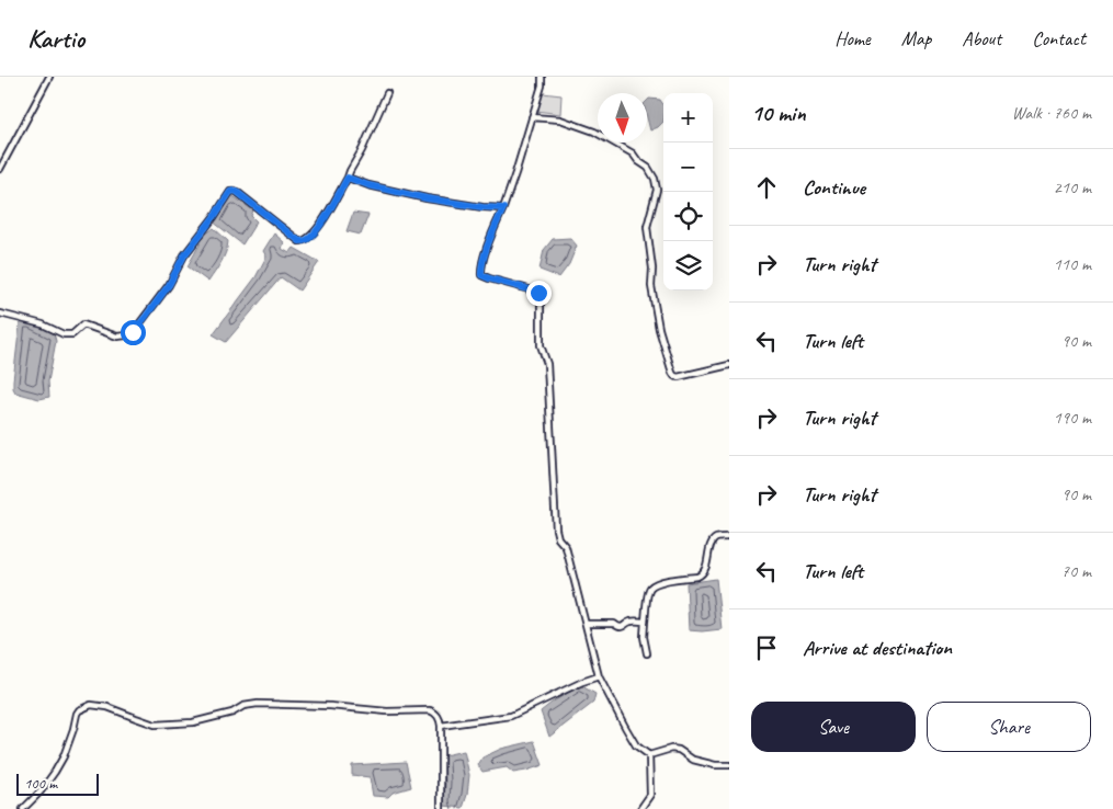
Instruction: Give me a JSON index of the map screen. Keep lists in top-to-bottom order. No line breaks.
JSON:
{"scale_bar":"100 m","north":"bottom","page":{"header":"Kartio","nav":["Home","Map","About","Contact"],"heading":["10 min","Walk · 760 m"],"map_buttons":["+","−"],"list":[["Continue","210 m"],["Turn right","110 m"],["Turn left","90 m"],["Turn right","190 m"],["Turn right","90 m"],["Turn left","70 m"],"Arrive at destination"],"buttons":["Save","Share"],"scale":"100 m"}}
